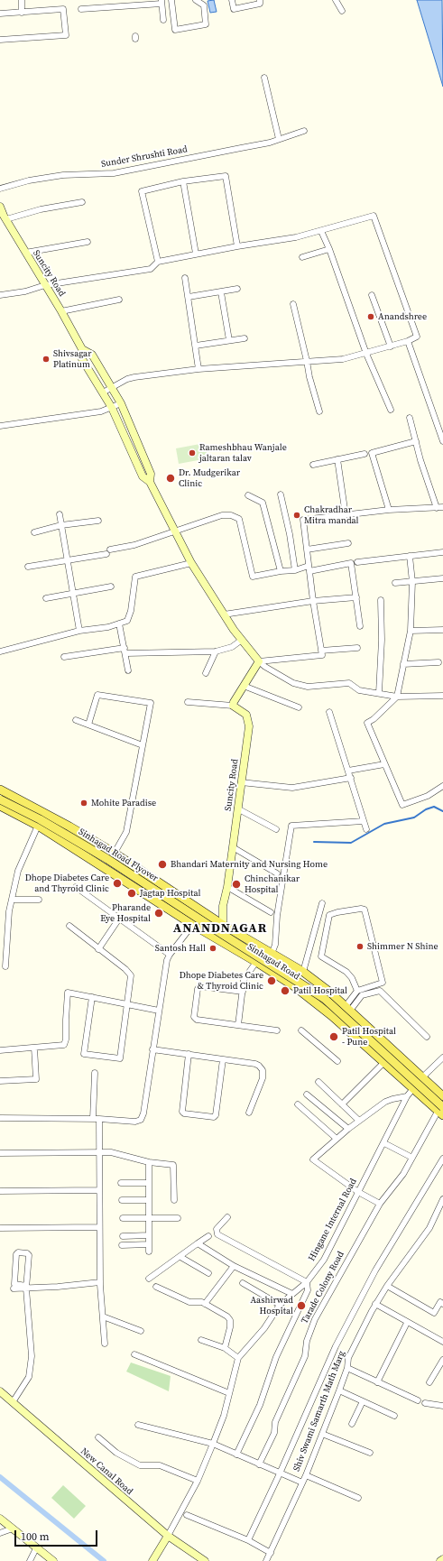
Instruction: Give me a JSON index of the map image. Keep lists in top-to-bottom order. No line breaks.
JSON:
{"streets":{"main road":["Sinhagad Road Flyover","Sinhagad Road"],"street":["Sunder Shrushti Road","Suncity Road","Hingane Internal Road","Tarade Colony Road","Shiv Swami Samarth Math Marg","New Canal Road"]},"crossings":[["Suncity Road","Sinhagad Road"],["Sinhagad Road Flyover","Sinhagad Road"],["Sinhagad Road Flyover","Tarade Colony Road"],["Sinhagad Road","Hingane Internal Road"],["Sinhagad Road","Tarade Colony Road"],["Hingane Internal Road","New Canal Road"]],"districts":["ANANDNAGAR"],"places":["Anandshree","Shivsagar Platinum","Rameshbhau Wanjale jaltaran talav","Dr. Mudgerikar Clinic","Chakradhar Mitra mandal","Mohite Paradise","Bhandari Maternity and Nursing Home","Dhope Diabetes Care and Thyroid Clinic","Chinchanikar Hospital","Jagtap Hospital","Pharande Eye Hospital","Shimmer N Shine","Santosh Hall","Dhope Diabetes Care & Thyroid Clinic","Patil Hospital","Patil Hospital - Pune","Aashirwad Hospital"],"scale_bar":"100 m"}
